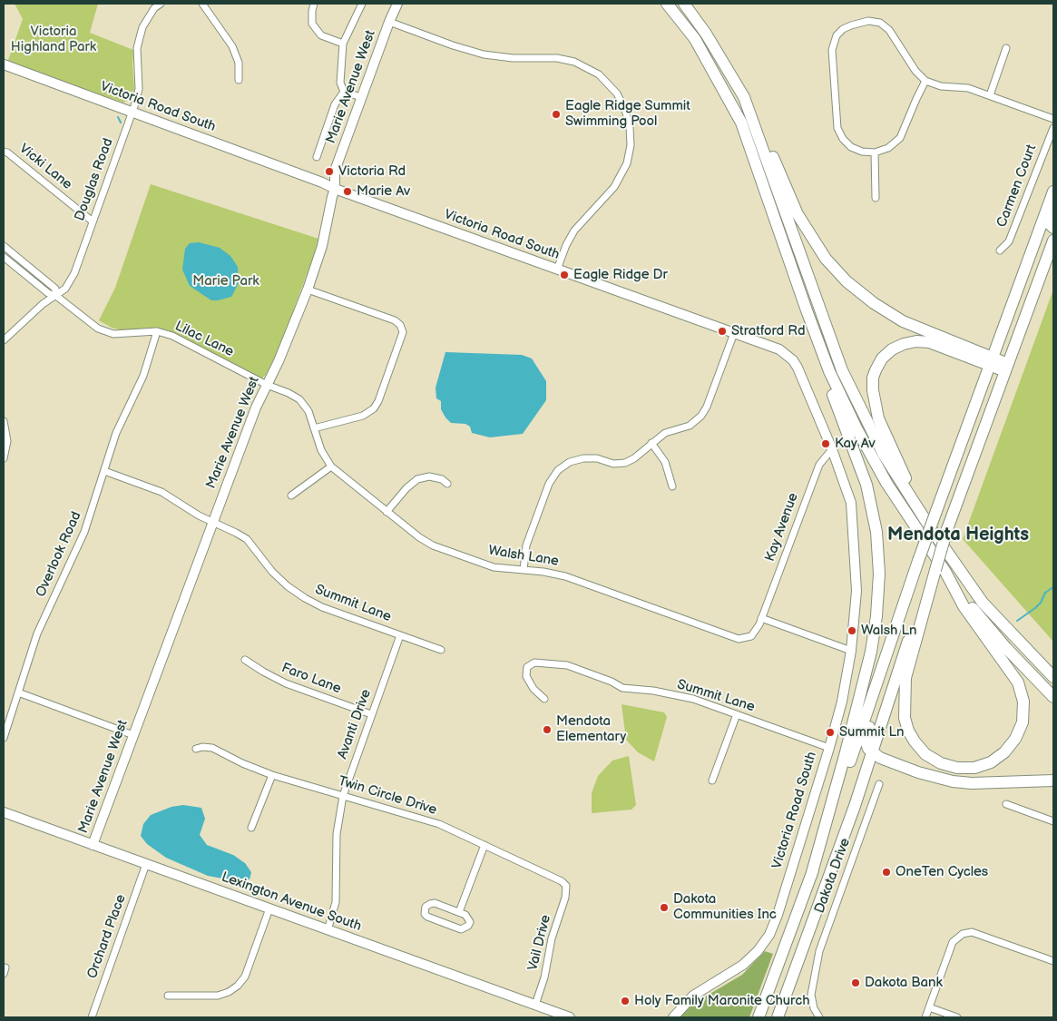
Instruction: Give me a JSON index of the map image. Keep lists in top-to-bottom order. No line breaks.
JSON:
{"streets":{"street":["Marie Avenue West","Victoria Road South","Vicki Lane","Douglas Road","Carmen Court","Lilac Lane","Kay Avenue","Overlook Road","Walsh Lane","Summit Lane","Faro Lane","Avanti Drive","Twin Circle Drive","Dakota Drive","Lexington Avenue South","Orchard Place","Vail Drive"]},"crossings":[["Marie Avenue West","Victoria Road South"],["Marie Avenue West","Lilac Lane"],["Marie Avenue West","Walsh Lane"],["Marie Avenue West","Summit Lane"],["Marie Avenue West","Lexington Avenue South"],["Victoria Road South","Douglas Road"],["Victoria Road South","Kay Avenue"],["Victoria Road South","Summit Lane"],["Vicki Lane","Douglas Road"],["Douglas Road","Lilac Lane"],["Lilac Lane","Overlook Road"],["Lilac Lane","Walsh Lane"],["Kay Avenue","Walsh Lane"],["Overlook Road","Summit Lane"],["Summit Lane","Avanti Drive"],["Faro Lane","Avanti Drive"],["Avanti Drive","Twin Circle Drive"],["Avanti Drive","Lexington Avenue South"],["Twin Circle Drive","Vail Drive"],["Lexington Avenue South","Orchard Place"],["Lexington Avenue South","Vail Drive"]],"districts":["Mendota Heights"],"parks":["Victoria Highland Park","Marie Park"],"places":["Eagle Ridge Summit Swimming Pool","Victoria Rd","Marie Av","Eagle Ridge Dr","Stratford Rd","Kay Av","Walsh Ln","Mendota Elementary","Summit Ln","OneTen Cycles","Dakota Communities Inc","Dakota Bank","Holy Family Maronite Church"]}
